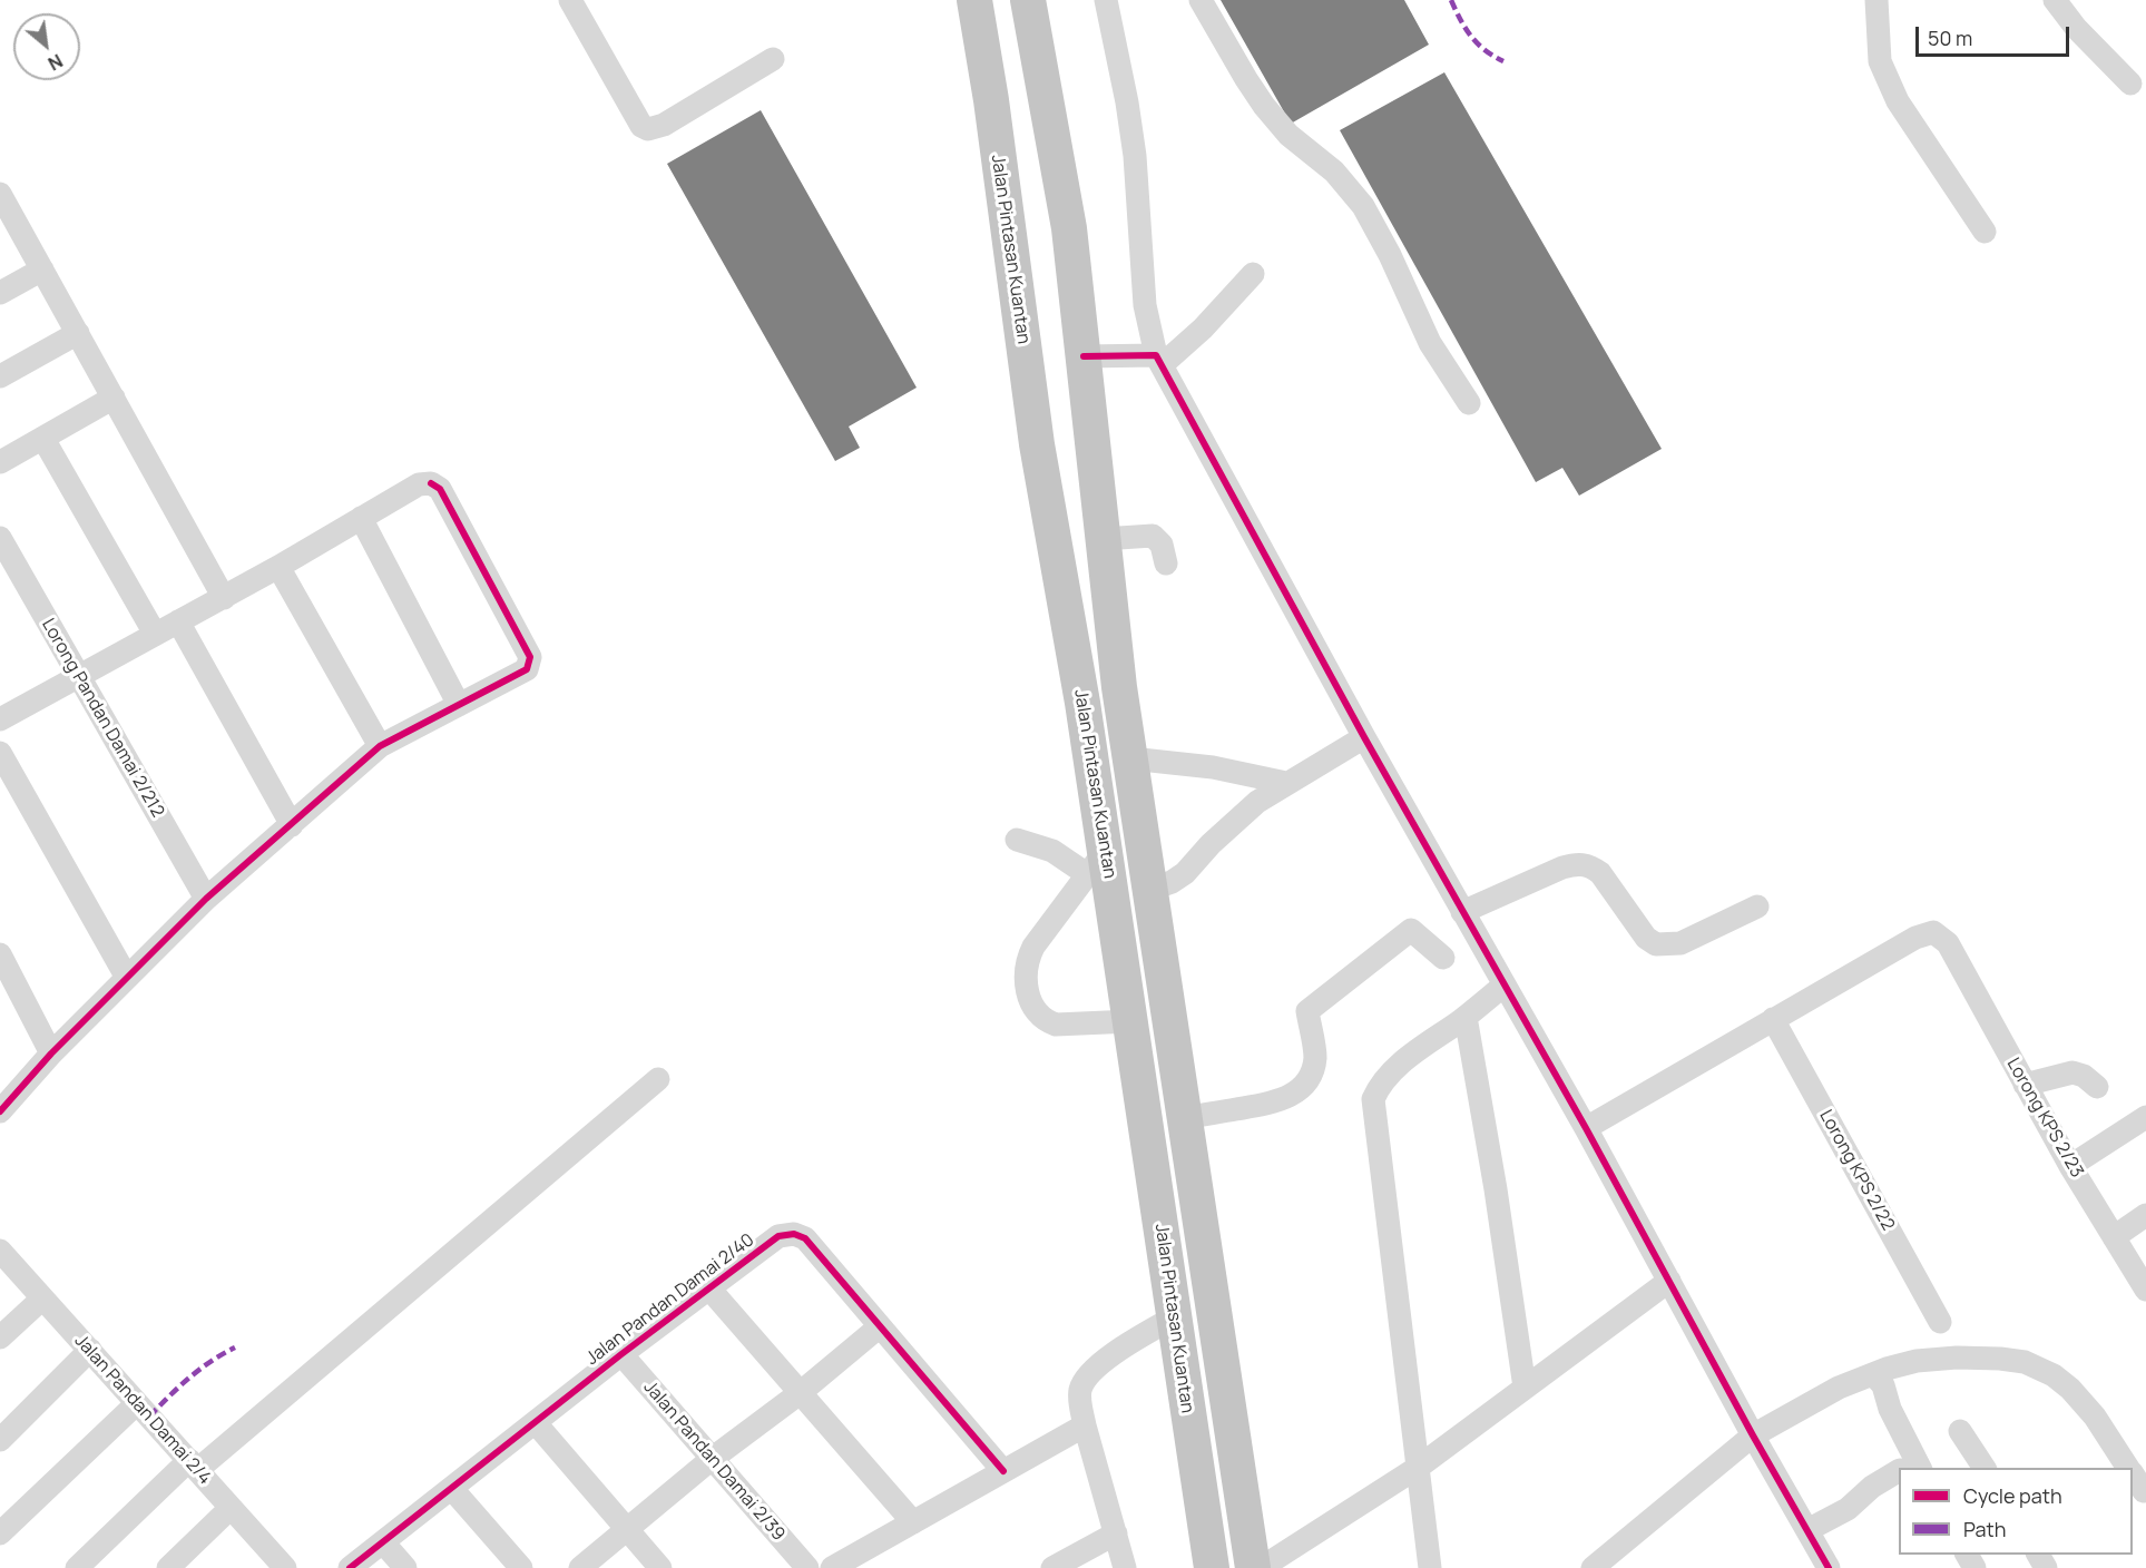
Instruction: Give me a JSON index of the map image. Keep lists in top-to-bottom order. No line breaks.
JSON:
{"streets":{"highway":["Jalan Pintasan Kuantan"],"street":["Lorong Pandan Damai 2/212","Lorong KPS 2/23","Lorong KPS 2/22","Jalan Pandan Damai 2/40","Jalan Pandan Damai 2/4","Jalan Pandan Damai 2/39"]},"crossings":[["Lorong KPS 2/23","Lorong KPS 2/22"],["Jalan Pandan Damai 2/40","Jalan Pandan Damai 2/39"]],"legend":["Cycle path","Path"],"scale_bar":"50 m","north":"bottom right"}
